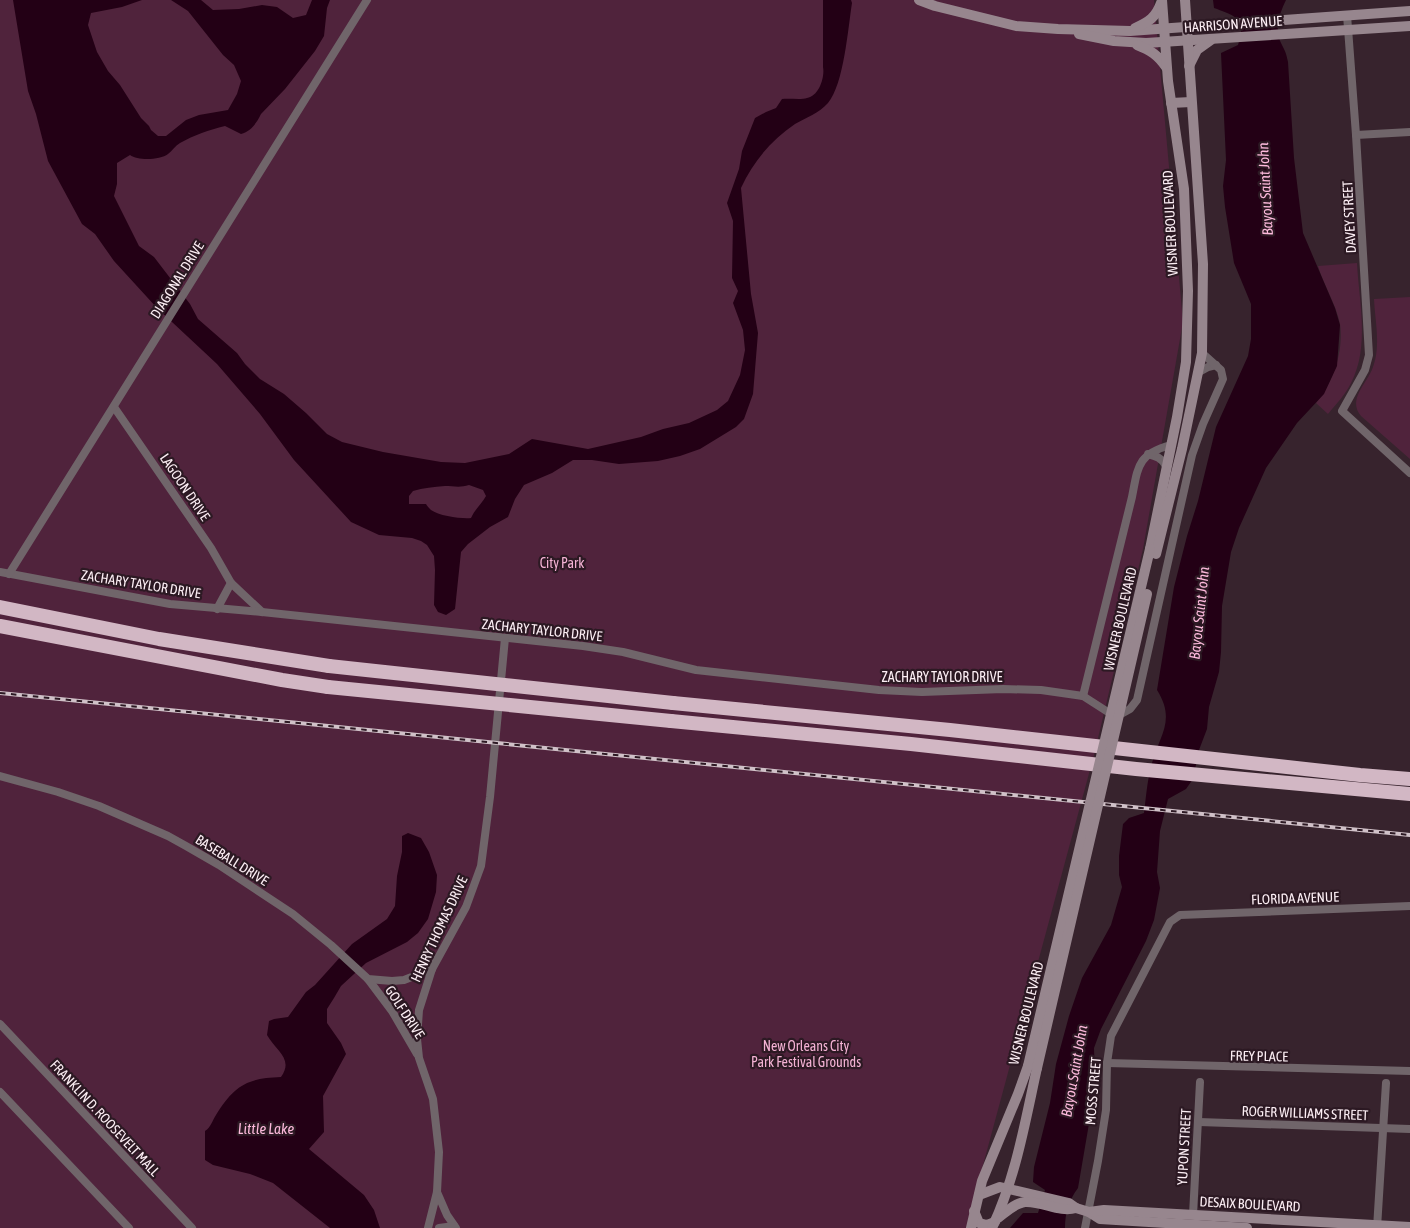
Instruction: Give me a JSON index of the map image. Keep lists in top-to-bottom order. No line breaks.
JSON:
{"streets":{"street":["HARRISON AVENUE","DAVEY STREET","WISNER BOULEVARD","DIAGONAL DRIVE","LAGOON DRIVE","ZACHARY TAYLOR DRIVE","BASEBALL DRIVE","FLORIDA AVENUE","HENRY THOMAS DRIVE","GOLF DRIVE","FREY PLACE","MOSS STREET","ROGER WILLIAMS STREET","FRANKLIN D. ROOSEVELT MALL","YUPON STREET","DESAIX BOULEVARD"]},"crossings":[["HARRISON AVENUE","DAVEY STREET"],["HARRISON AVENUE","WISNER BOULEVARD"],["WISNER BOULEVARD","DESAIX BOULEVARD"],["DIAGONAL DRIVE","LAGOON DRIVE"],["DIAGONAL DRIVE","ZACHARY TAYLOR DRIVE"],["LAGOON DRIVE","ZACHARY TAYLOR DRIVE"],["ZACHARY TAYLOR DRIVE","HENRY THOMAS DRIVE"],["BASEBALL DRIVE","GOLF DRIVE"],["FLORIDA AVENUE","MOSS STREET"],["HENRY THOMAS DRIVE","GOLF DRIVE"],["FREY PLACE","MOSS STREET"],["MOSS STREET","DESAIX BOULEVARD"],["ROGER WILLIAMS STREET","YUPON STREET"],["YUPON STREET","DESAIX BOULEVARD"]],"water":["Bayou Saint John","Little Lake"],"parks":["City Park","New Orleans City Park Festival Grounds"]}
